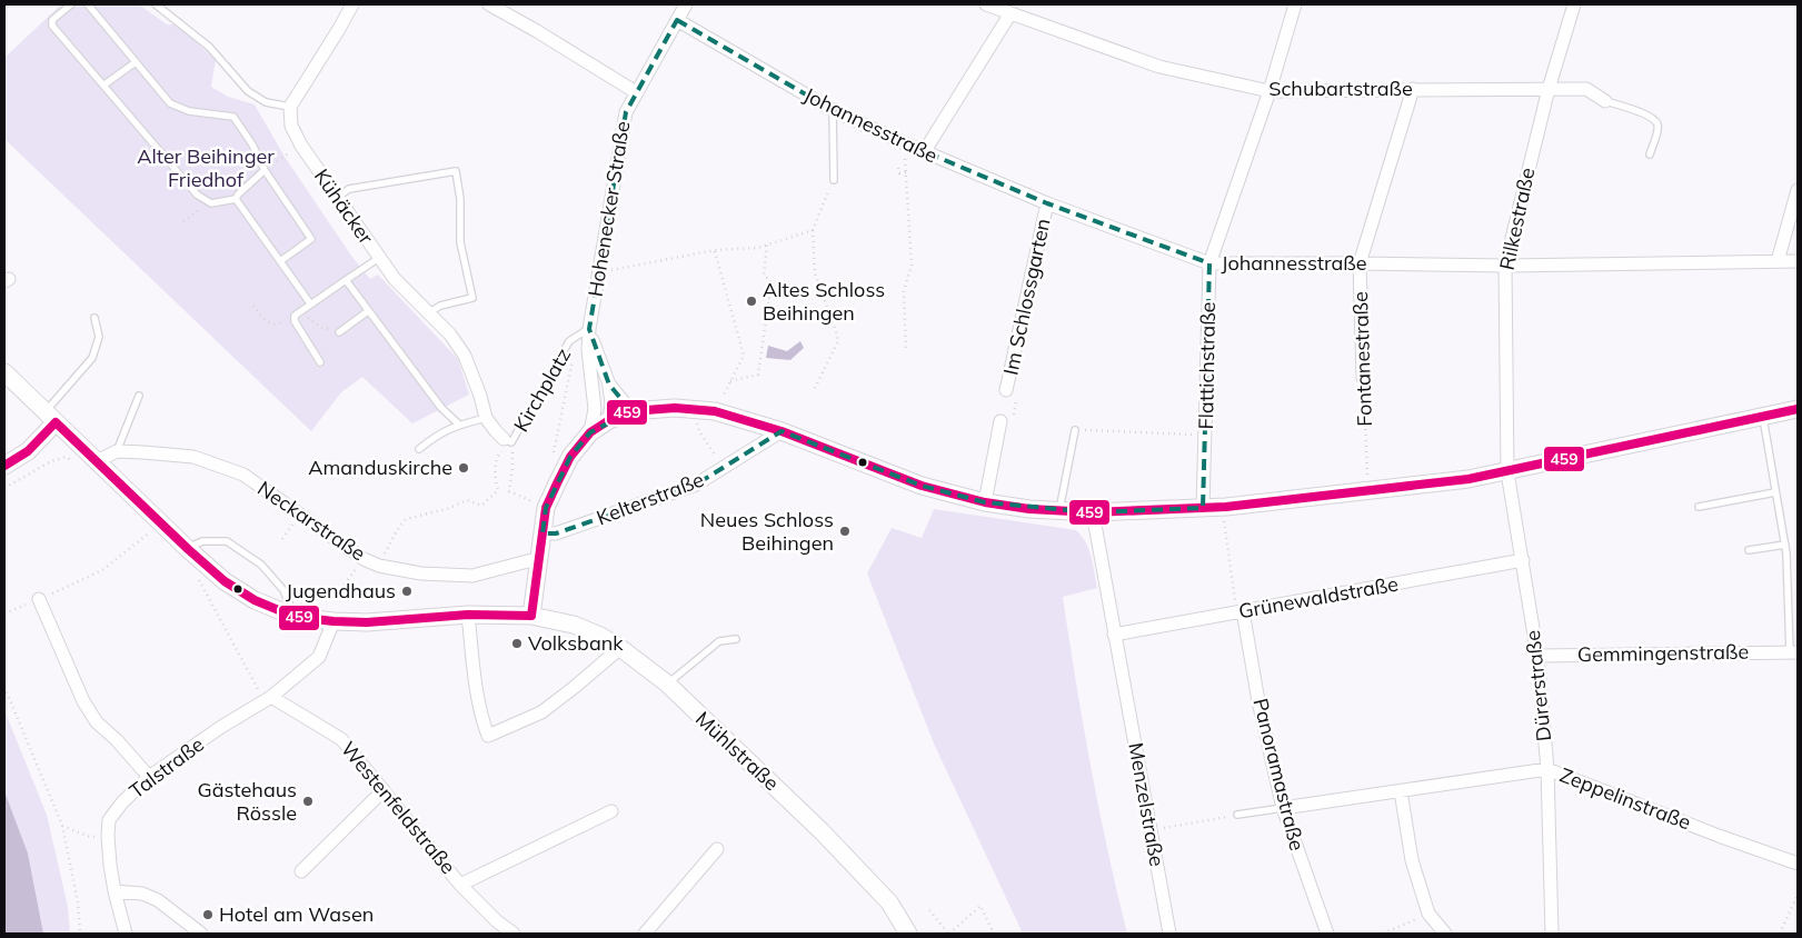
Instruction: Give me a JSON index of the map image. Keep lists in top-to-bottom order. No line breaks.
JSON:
{"streets":{"main road":["Mühlstraße"],"street":["Schubartstraße","Johannesstraße","Kühäcker","Hohenecker Straße","Rilkestraße","Im Schlossgarten","Fontanestraße","Flattichstraße","Kirchplatz","Kelterstraße","Neckarstraße","Grünewaldstraße","Gemmingenstraße","Dürerstraße","Talstraße","Panoramastraße","Zeppelinstraße","Menzelstraße","Westenfeldstraße"]},"crossings":[["Schubartstraße","Rilkestraße"],["Schubartstraße","Fontanestraße"],["Schubartstraße","Flattichstraße"],["Johannesstraße","Hohenecker Straße"],["Johannesstraße","Rilkestraße"],["Johannesstraße","Im Schlossgarten"],["Johannesstraße","Fontanestraße"],["Johannesstraße","Flattichstraße"],["Kühäcker","Kirchplatz"],["Hohenecker Straße","Kirchplatz"],["Rilkestraße","Dürerstraße"],["Neckarstraße","Mühlstraße"],["Grünewaldstraße","Dürerstraße"],["Grünewaldstraße","Panoramastraße"],["Grünewaldstraße","Menzelstraße"],["Gemmingenstraße","Dürerstraße"],["Dürerstraße","Zeppelinstraße"],["Mühlstraße","Talstraße"],["Talstraße","Westenfeldstraße"],["Panoramastraße","Zeppelinstraße"]],"parks":["Alter Beihinger Friedhof"],"places":["Altes Schloss Beihingen","Amanduskirche","Neues Schloss Beihingen","Jugendhaus","Volksbank","Gästehaus Rössle","Hotel am Wasen"],"lines":["transit line 459"]}
